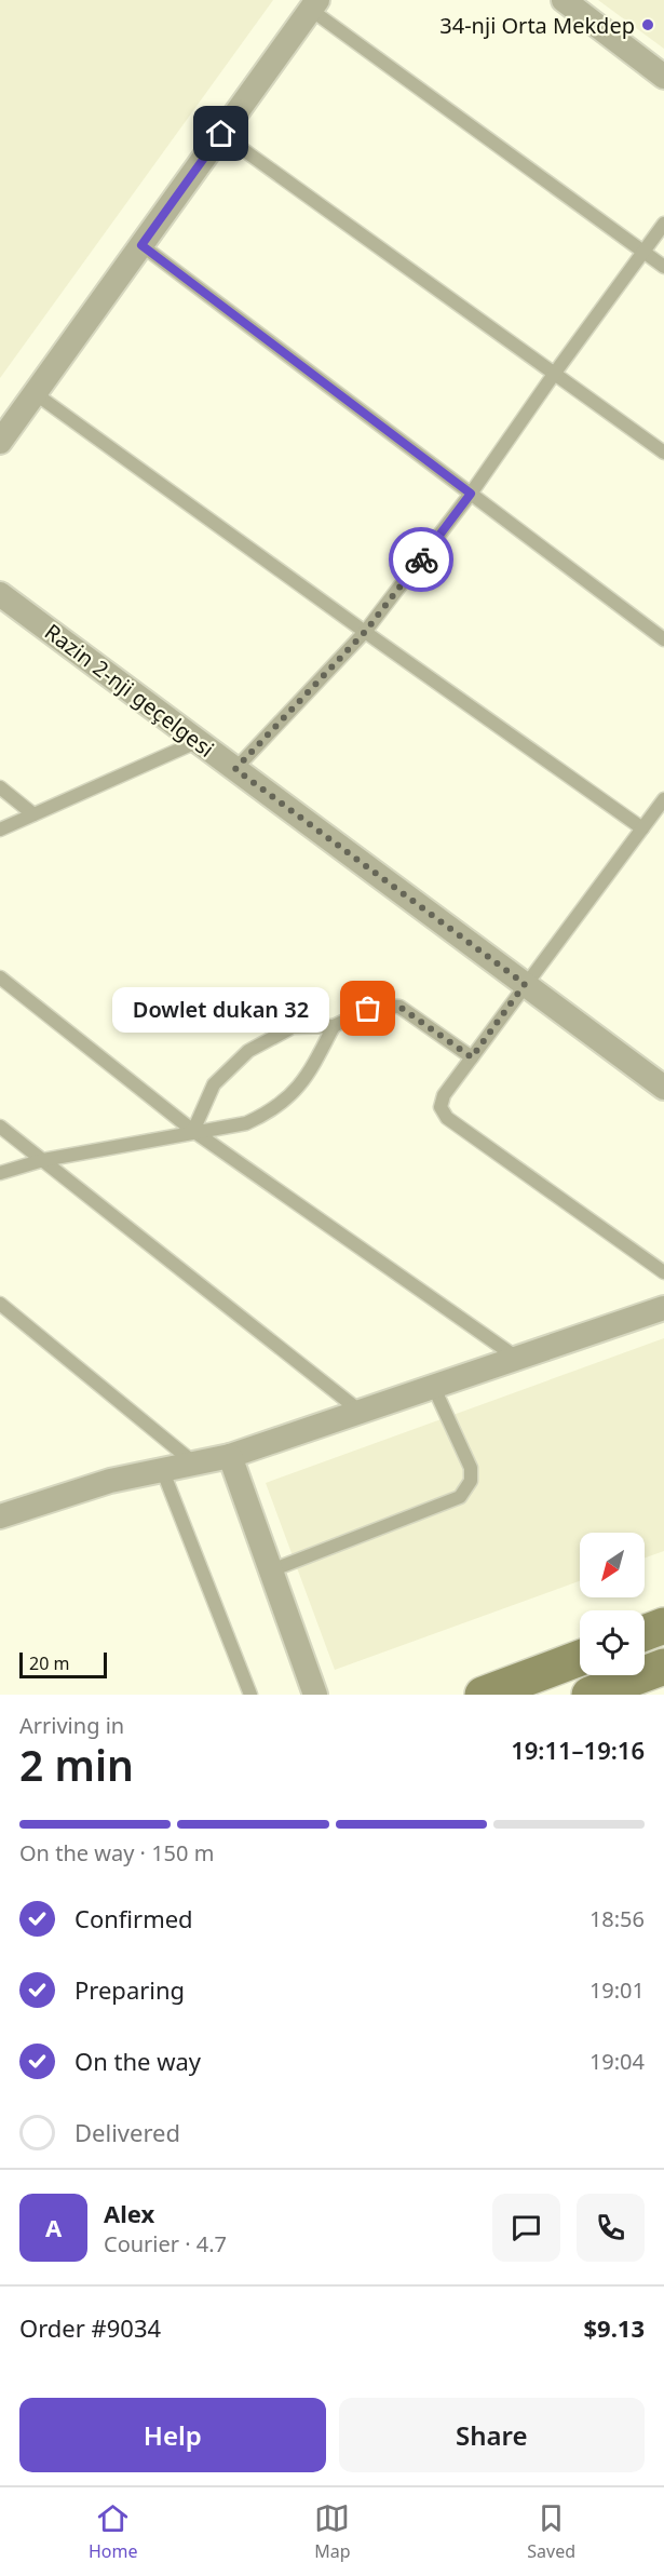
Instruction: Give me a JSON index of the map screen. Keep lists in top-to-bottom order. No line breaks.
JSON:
{"streets":{"street":["Razin 2-nji geçelgesi"]},"places":["34-nji Orta Mekdep","Dowlet dukan 32"],"scale_bar":"20 m","north":"bottom left","page":{"bubble":"Dowlet dukan 32","scale":"20 m","heading":["2 min","Arriving in","19:11–19:16"],"panel":["Alex","Courier · 4.7","Order #9034","$9.13"],"bar":"On the way · 150 m","list":[["Confirmed","18:56"],["Preparing","19:01"],["On the way","19:04"],"Delivered"],"round":"A","buttons":["Help","Share"],"tabs":["Home","Map","Saved"]}}
